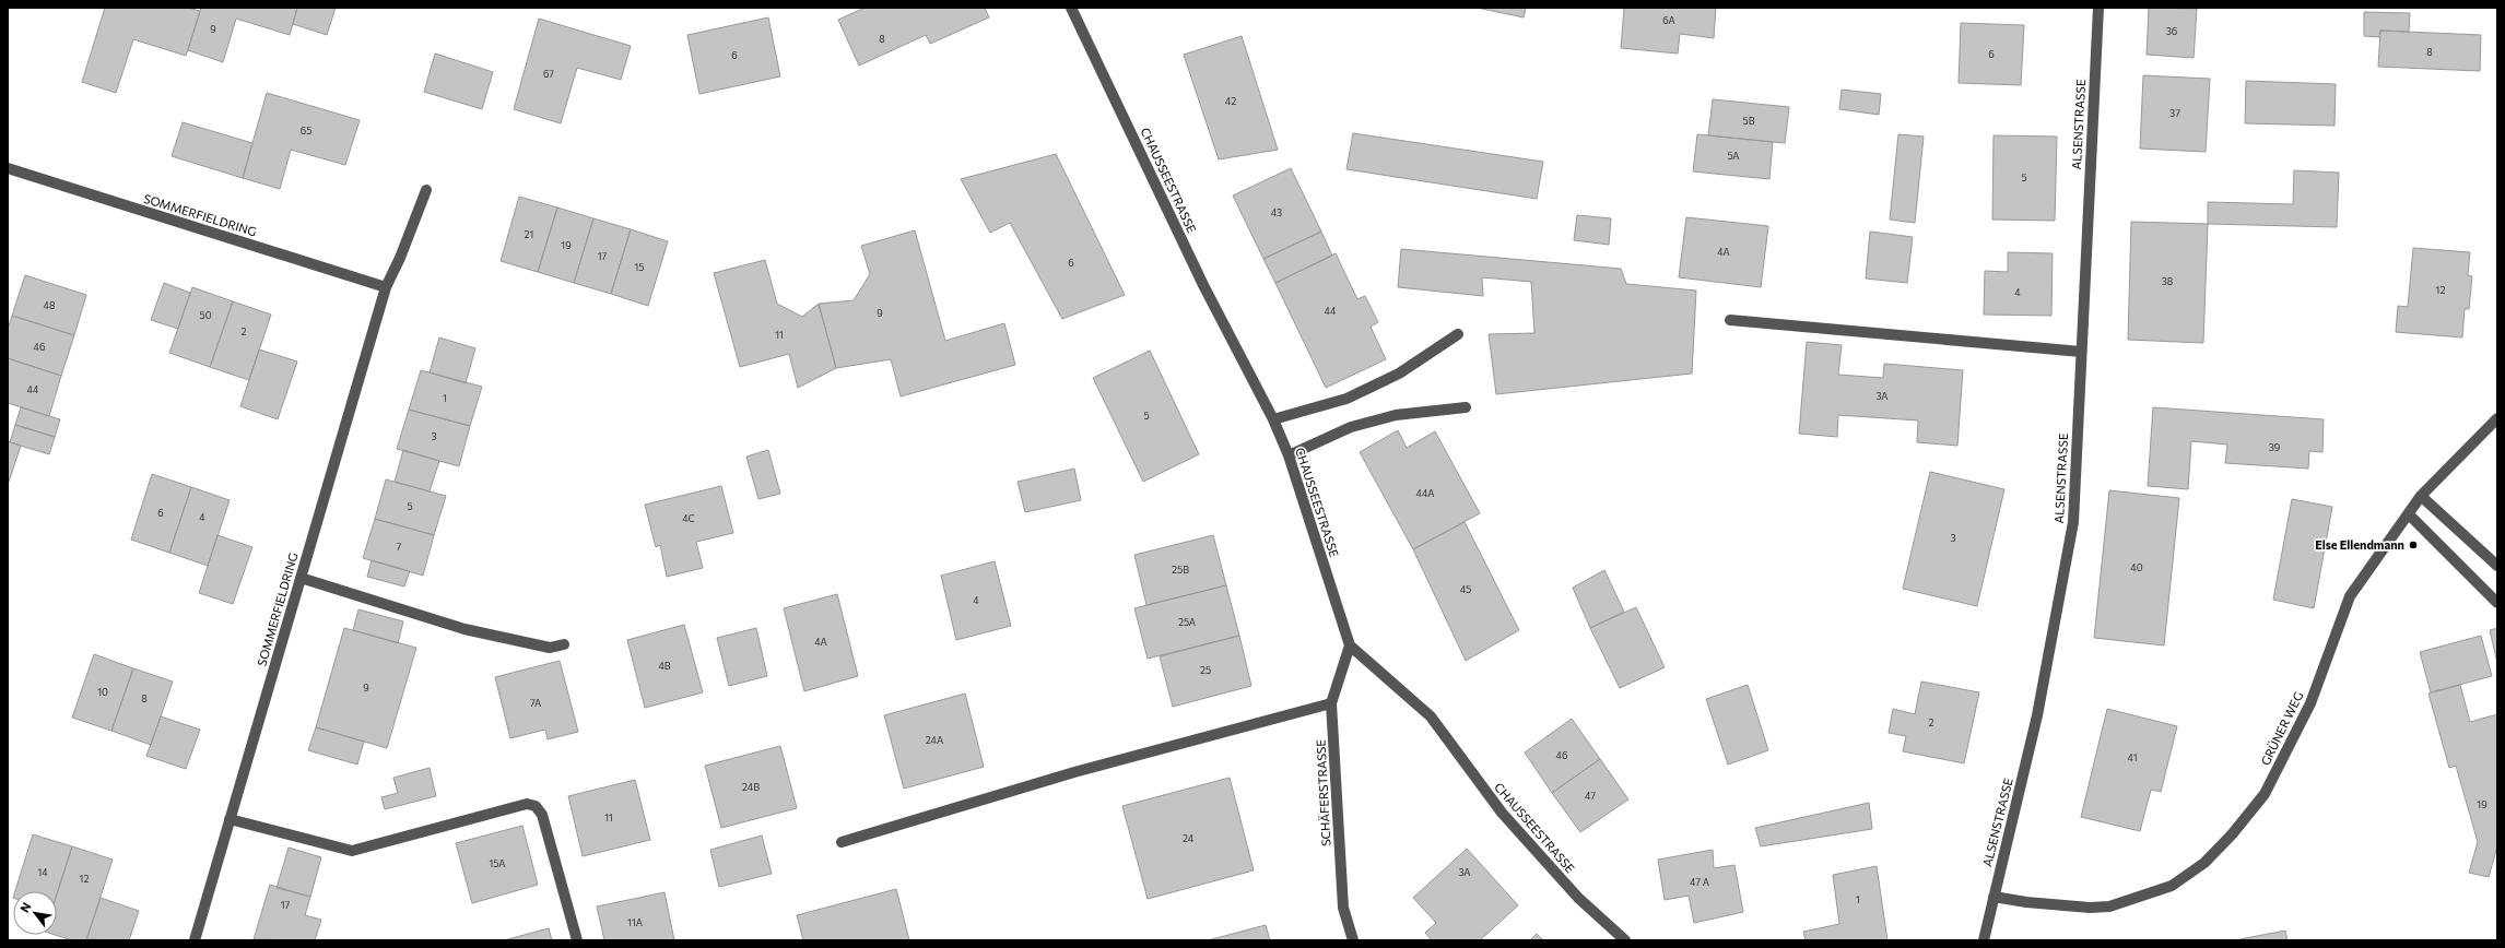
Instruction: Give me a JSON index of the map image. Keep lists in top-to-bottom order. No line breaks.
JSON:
{"streets":{"street":["ALSENSTRASSE","CHAUSSEESTRASSE","SOMMERFIELDRING","GRÜNER WEG","SCHÄFERSTRASSE"]},"crossings":[["ALSENSTRASSE","GRÜNER WEG"],["CHAUSSEESTRASSE","SCHÄFERSTRASSE"]],"places":["Else Ellendmann"],"house_numbers":["6A","9","36","8","8","6","6","67","42","37","5B","65","5A","5","43","21","19","4A","17","6","15","38","12","4","48","44","9","50","2","11","46","44","3A","1","5","3","39","44A","5","6","4","4C","3","7","40","25B","45","4","25A","4A","4B","25","9","10","8","7A","2","24A","46","41","24B","47","19","11","24","15A","14","3A","12","47 A","1","17","11A"],"north":"top left"}
